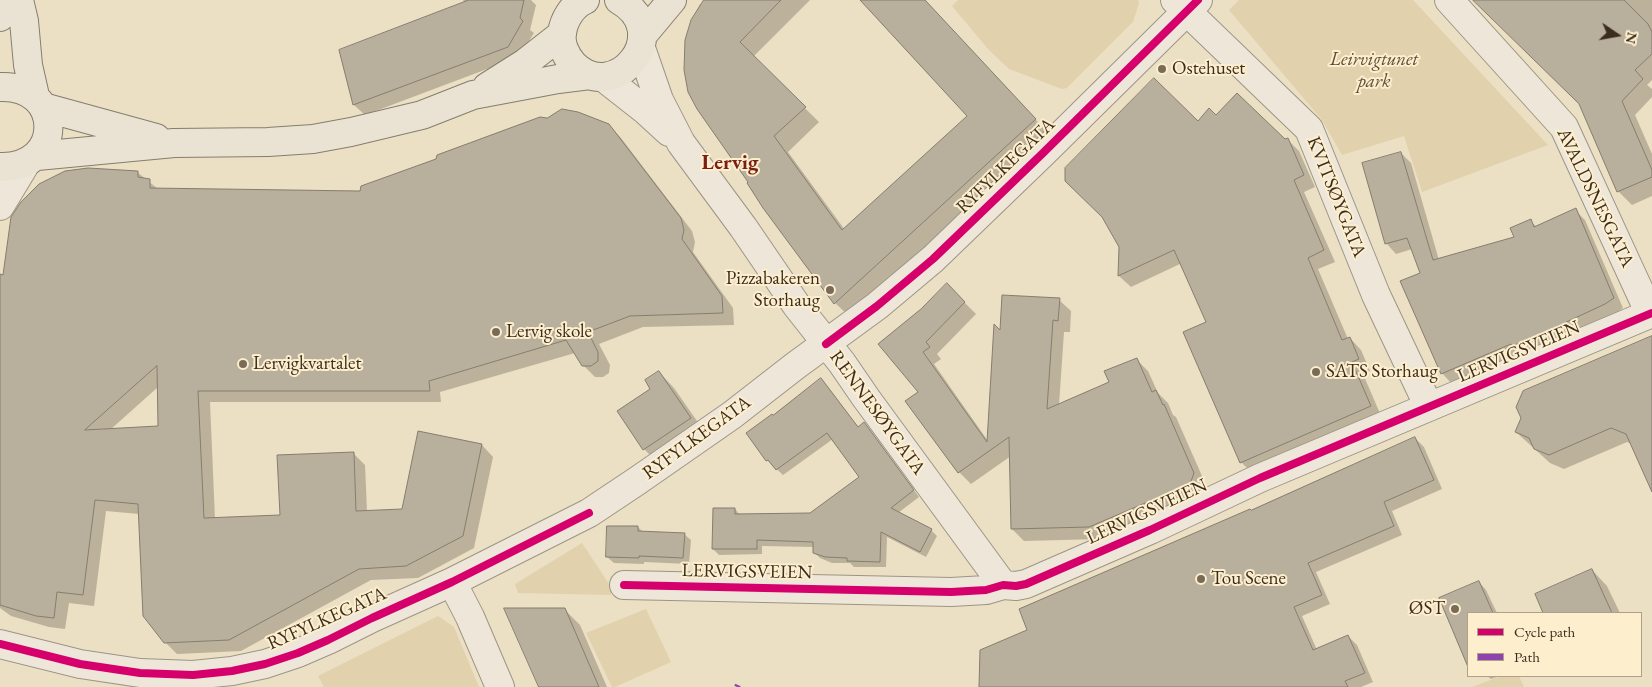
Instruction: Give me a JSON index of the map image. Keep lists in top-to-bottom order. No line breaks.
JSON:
{"streets":{"street":["RYFYLKEGATA","KVITSØYGATA","AVALDSNESGATA","LERVIGSVEIEN","RENNESØYGATA"]},"crossings":[["RYFYLKEGATA","KVITSØYGATA"],["RYFYLKEGATA","RENNESØYGATA"],["KVITSØYGATA","LERVIGSVEIEN"],["AVALDSNESGATA","LERVIGSVEIEN"],["LERVIGSVEIEN","RENNESØYGATA"]],"districts":["Lervig"],"parks":["Leirvigtunet park"],"places":["Ostehuset","Pizzabakeren Storhaug","Lervig skole","Lervigkvartalet","SATS Storhaug","Tou Scene","ØST"],"legend":["Cycle path","Path"],"north":"right"}
